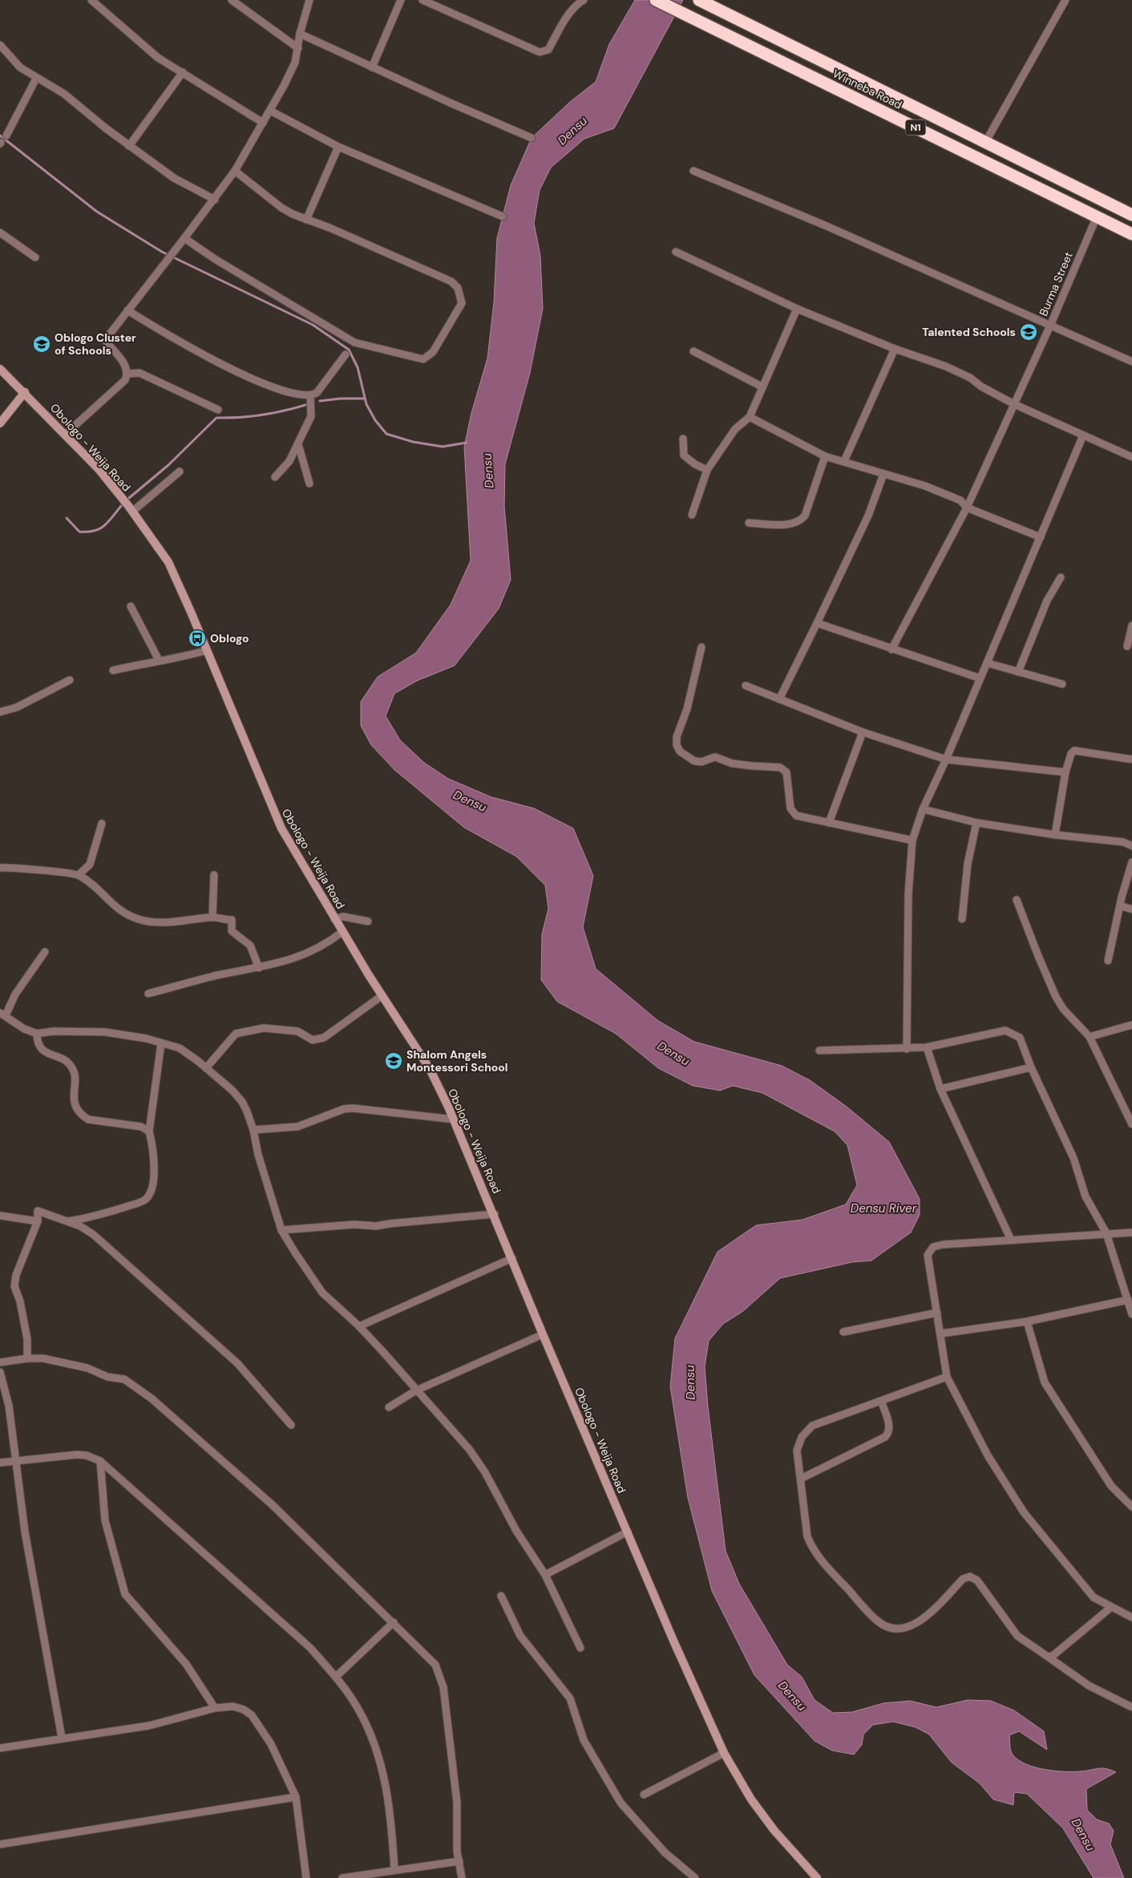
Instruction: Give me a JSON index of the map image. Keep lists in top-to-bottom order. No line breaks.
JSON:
{"streets":{"highway":["Winneba Road","N1"],"street":["Burma Street","Obologo - Weija Road"]},"crossings":[["Winneba Road","Burma Street"]],"water":["Densu","Densu River"],"places":{"school or university":["Talented Schools","Oblogo Cluster of Schools","Shalom Angels Montessori School"],"bus stop":["Oblogo"]}}
